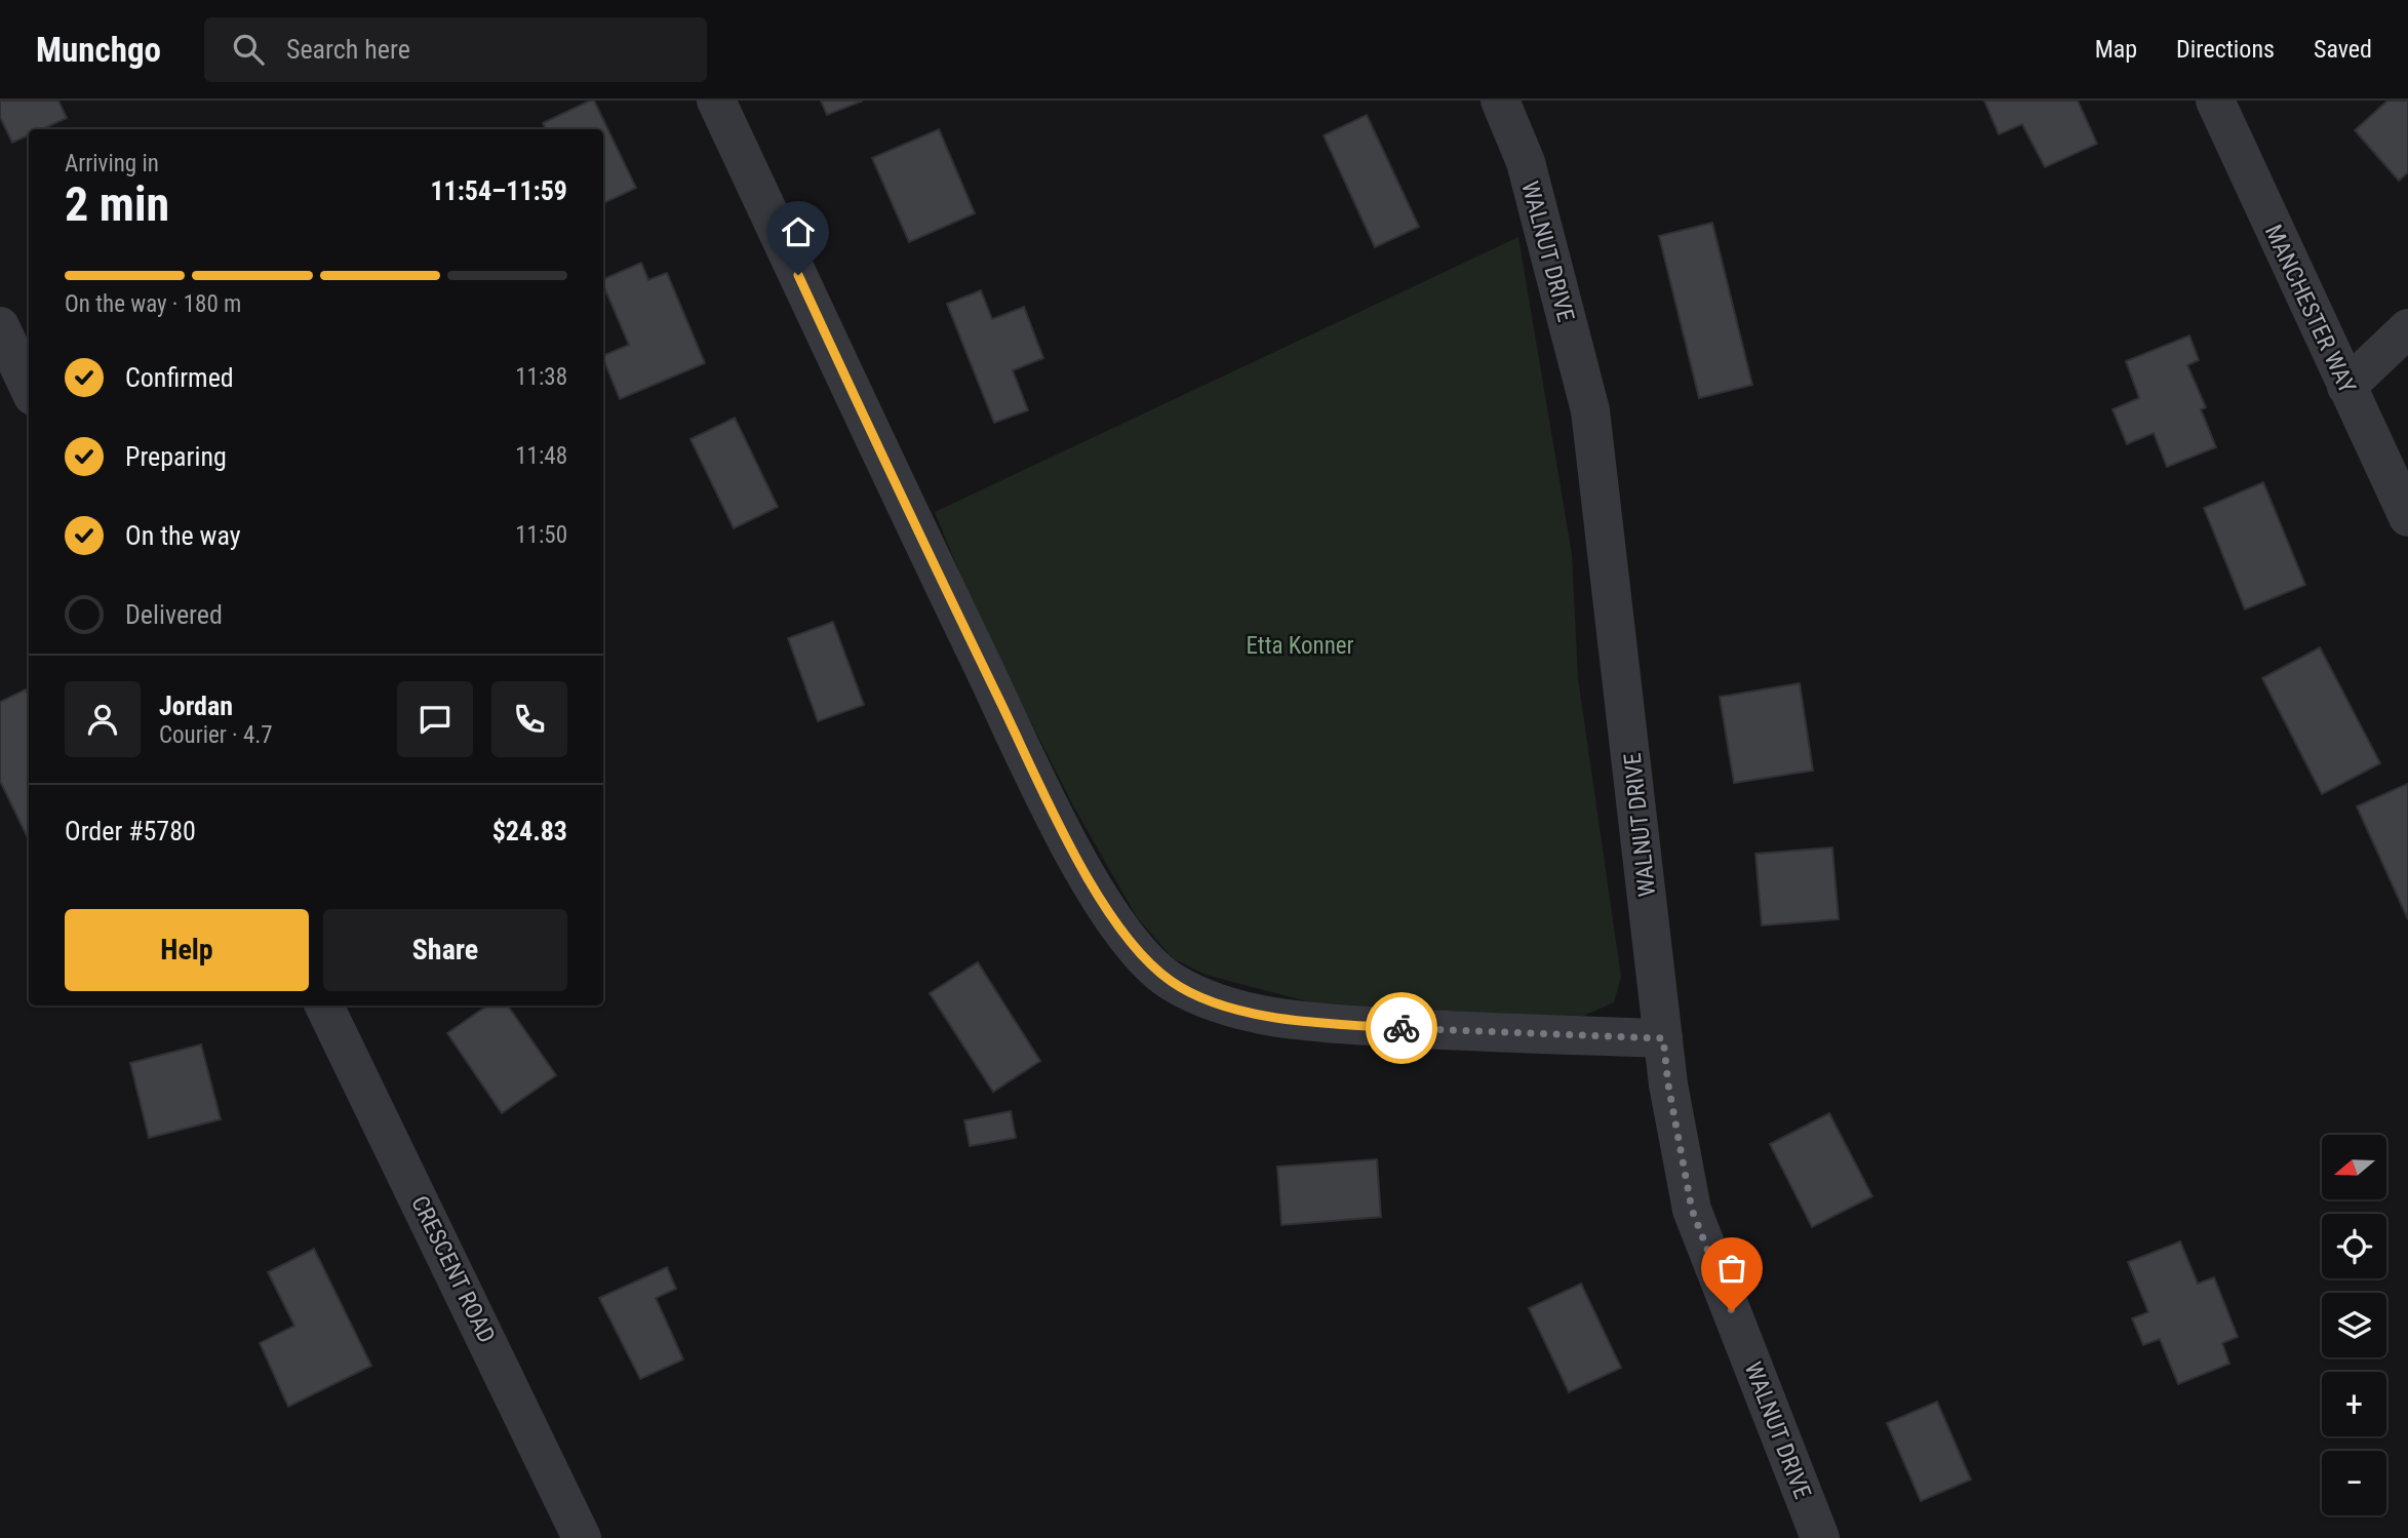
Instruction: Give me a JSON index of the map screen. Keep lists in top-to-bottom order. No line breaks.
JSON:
{"streets":{"street":["WALNUT DRIVE","MANCHESTER WAY","CRESCENT ROAD"]},"parks":["Etta Konner"],"north":"left","page":{"header":"Munchgo","search":"Search here","nav":["Map","Directions","Saved"],"heading":["2 min","Arriving in","11:54–11:59"],"panel":["Jordan","Courier · 4.7","Order #5780","$24.83"],"bar":"On the way · 180 m","list":[["Confirmed","11:38"],["Preparing","11:48"],["On the way","11:50"],"Delivered"],"buttons":["Help","Share"],"map_buttons":["+","−"]}}
